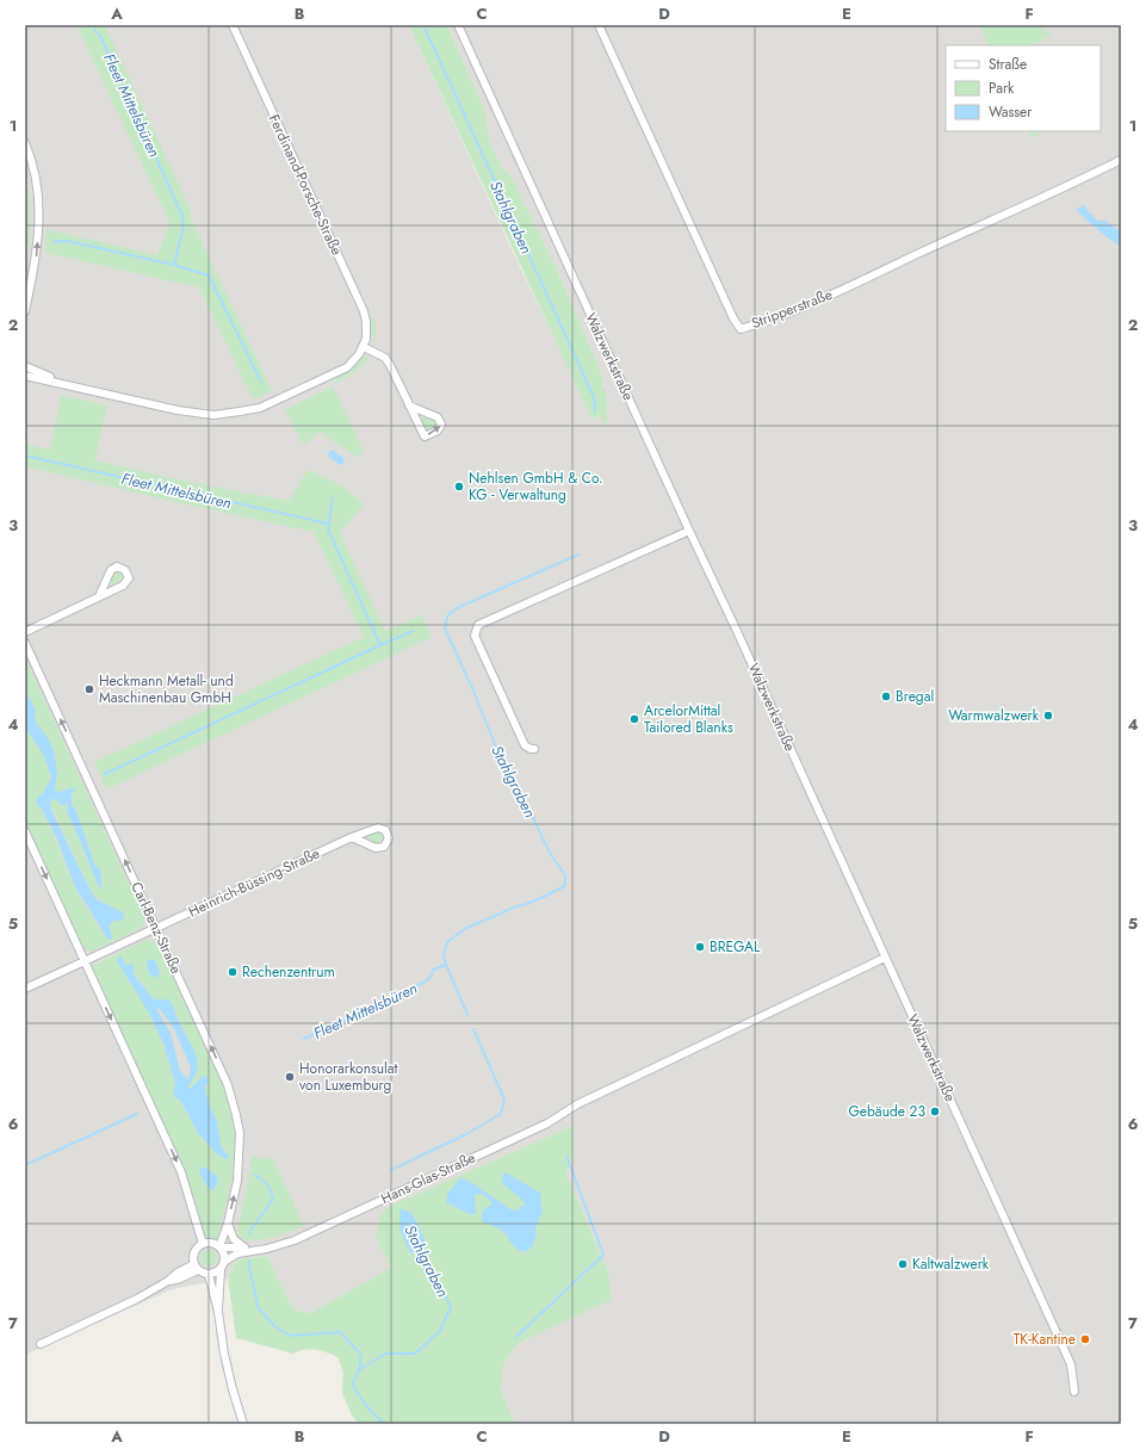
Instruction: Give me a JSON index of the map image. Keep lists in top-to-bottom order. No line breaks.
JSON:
{"streets":{"street":["Ferdinand-Porsche-Straße","Stripperstraße","Walzwerkstraße","Heinrich-Büssing-Straße","Carl-Benz-Straße","Hans-Glas-Straße"]},"crossings":[["Walzwerkstraße","Hans-Glas-Straße"],["Heinrich-Büssing-Straße","Carl-Benz-Straße"],["Carl-Benz-Straße","Hans-Glas-Straße"]],"one_way":["Carl-Benz-Straße"],"water":["Fleet Mittelsbüren","Stahlgraben"],"places":["Nehlsen GmbH & Co. KG - Verwaltung","Heckmann Metall- und Maschinenbau GmbH","Bregal","Warmwalzwerk","ArcelorMittal Tailored Blanks","BREGAL","Rechenzentrum","Honorarkonsulat von Luxemburg","Gebäude 23","Kaltwalzwerk","TK-Kantine"],"legend":["Straße","Park","Wasser"],"grid":{"columns":["A","B","C","D","E","F"],"rows":["1","2","3","4","5","6","7"]}}
